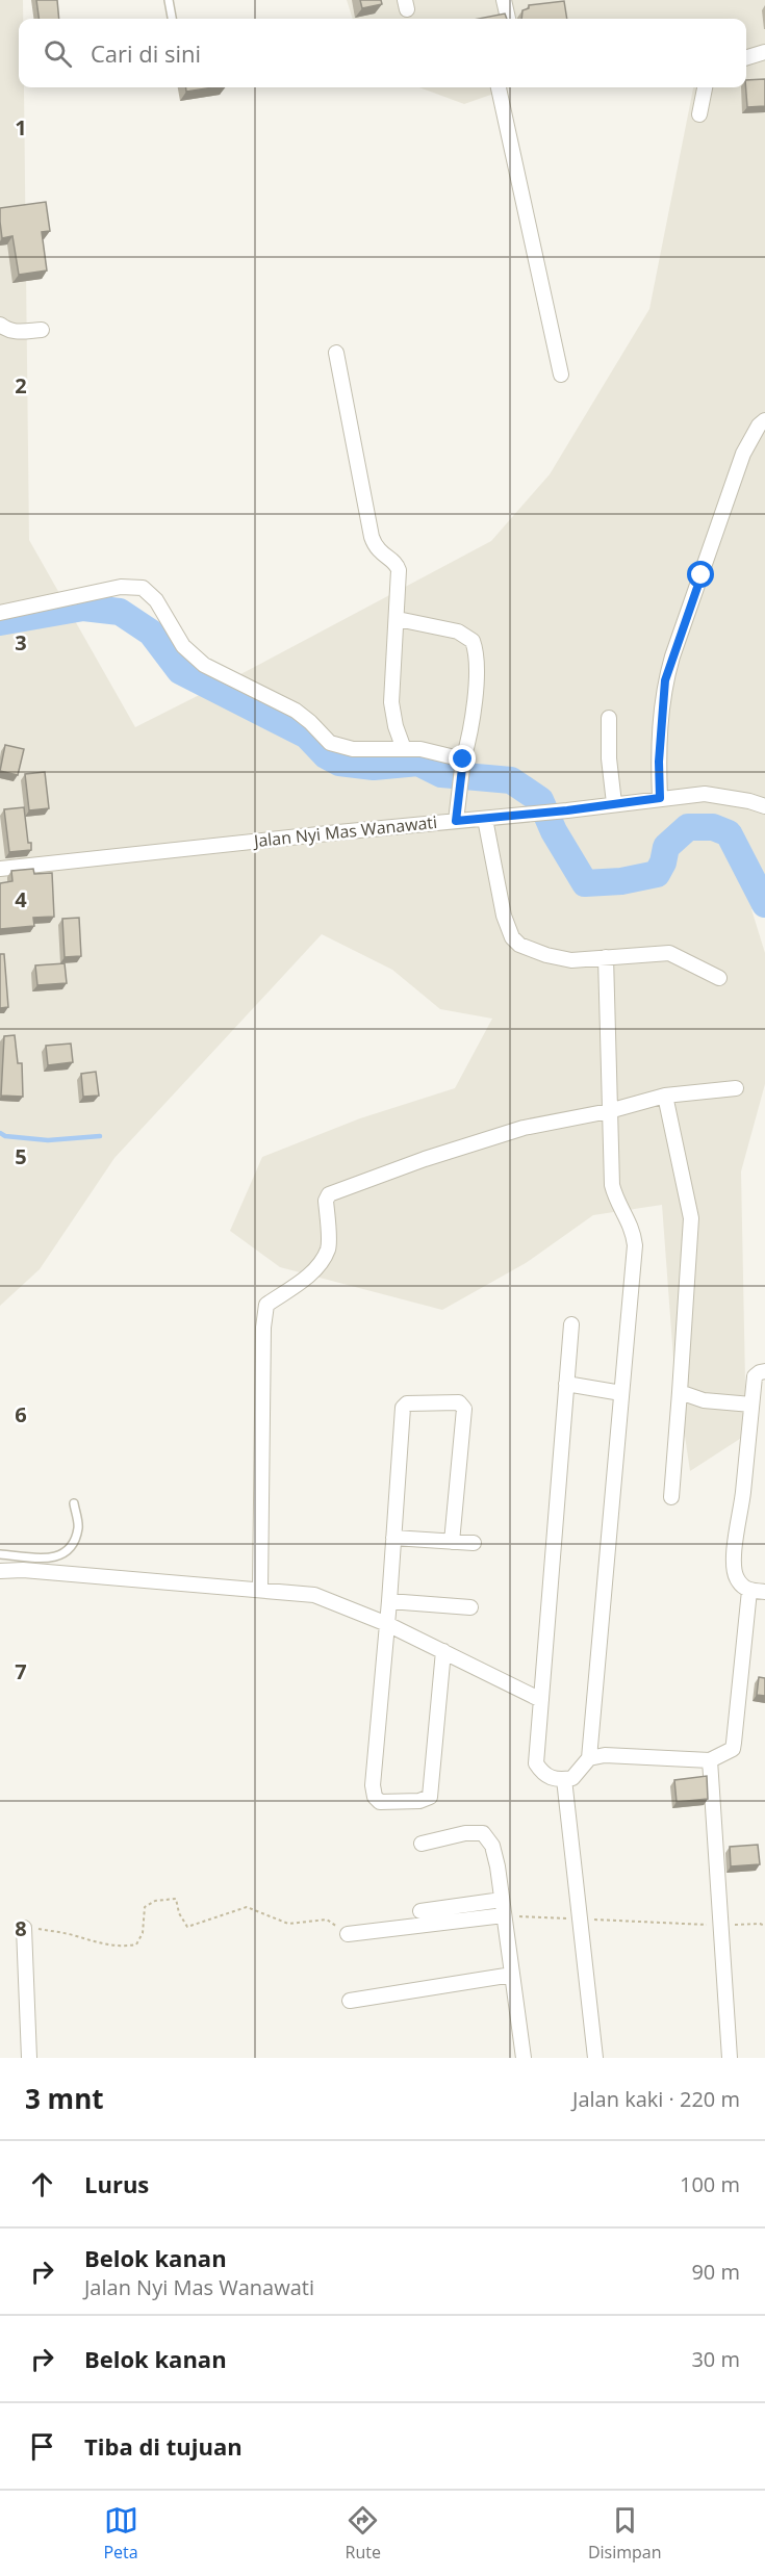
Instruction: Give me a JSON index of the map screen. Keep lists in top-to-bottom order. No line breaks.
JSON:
{"streets":{"street":["Jalan Nyi Mas Wanawati"]},"page":{"search":"Cari di sini","heading":["3 mnt","Jalan kaki · 220 m"],"list":[["Lurus","100 m"],["Belok kanan","Jalan Nyi Mas Wanawati","90 m"],["Belok kanan","30 m"],"Tiba di tujuan"],"nav":["Peta","Rute","Disimpan"]},"grid":{"rows":["1","2","3","4","5","6","7","8"]}}
